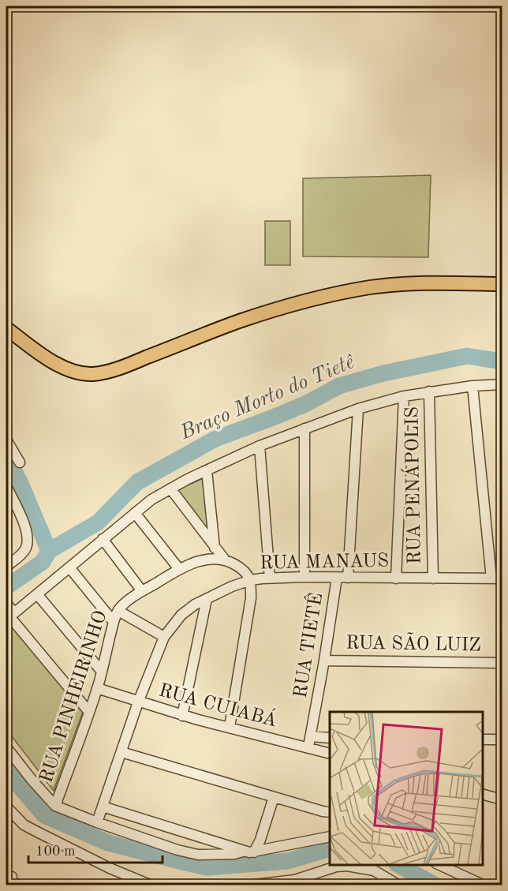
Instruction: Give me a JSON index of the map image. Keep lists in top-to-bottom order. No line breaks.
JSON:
{"streets":{"street":["RUA PENÁPOLIS","RUA MANAUS","RUA SÃO LUIZ","RUA TIETÊ","RUA PINHEIRINHO","RUA CUIABÁ"]},"crossings":[["RUA PENÁPOLIS","RUA MANAUS"],["RUA MANAUS","RUA TIETÊ"],["RUA MANAUS","RUA CUIABÁ"],["RUA SÃO LUIZ","RUA TIETÊ"],["RUA TIETÊ","RUA CUIABÁ"],["RUA PINHEIRINHO","RUA CUIABÁ"]],"water":["Braço Morto do Tietê"],"scale_bar":"100 m"}
